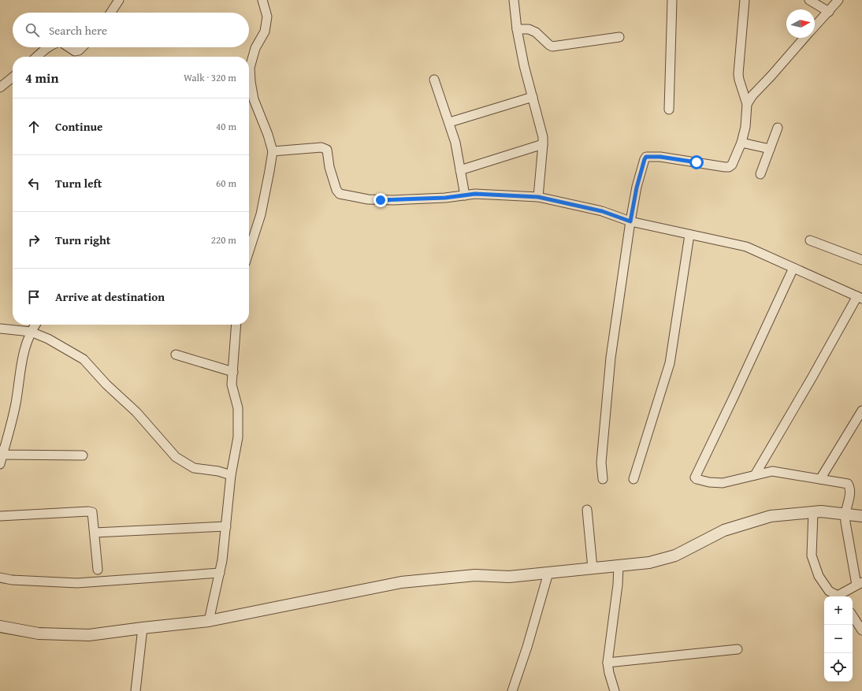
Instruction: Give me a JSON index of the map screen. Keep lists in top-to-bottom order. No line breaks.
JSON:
{"north":"right","page":{"search":"Search here","heading":["4 min","Walk · 320 m"],"list":[["Continue","40 m"],["Turn left","60 m"],["Turn right","220 m"],"Arrive at destination"],"map_buttons":["+","−"]}}
